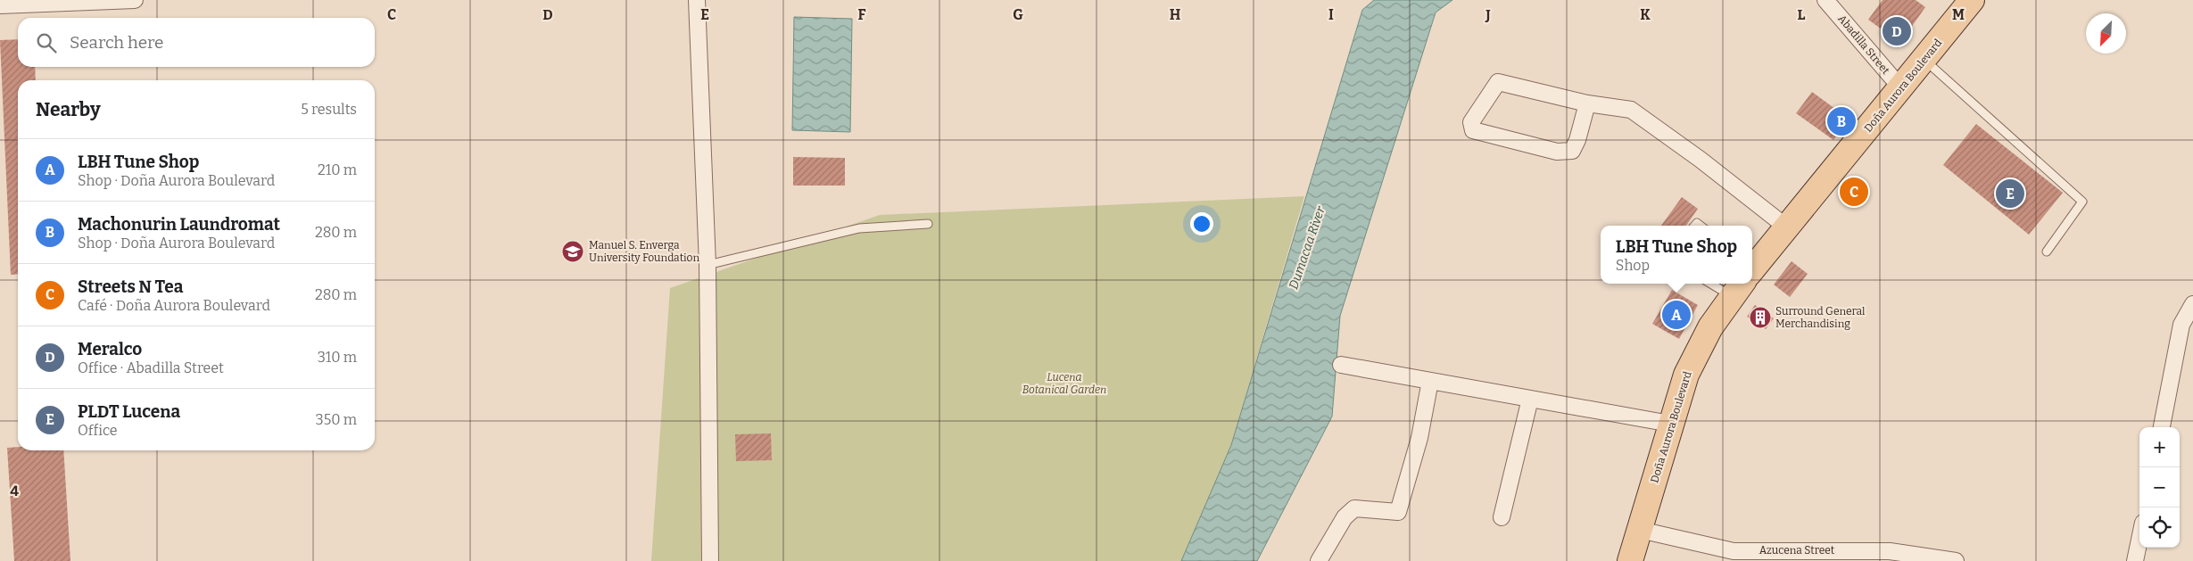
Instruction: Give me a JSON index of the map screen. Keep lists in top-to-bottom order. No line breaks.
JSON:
{"streets":{"main road":["Doña Aurora Boulevard"],"street":["Abadilla Street","Azucena Street"]},"crossings":[["Abadilla Street","Doña Aurora Boulevard"],["Doña Aurora Boulevard","Azucena Street"]],"water":["Dumacaa River"],"parks":["Lucena Botanical Garden"],"places":{"school or university":["Manuel S. Enverga University Foundation"],"building":["Surround General Merchandising"]},"north":"bottom left","page":{"pins":["D","B","C","E","A"],"search":"Search here","heading":["Nearby","5 results"],"list":[{"mark":"A","name":"LBH Tune Shop","note":"Shop · Doña Aurora Boulevard","value":"210 m"},{"mark":"B","name":"Machonurin Laundromat","note":"Shop · Doña Aurora Boulevard","value":"280 m"},{"mark":"C","name":"Streets N Tea","note":"Café · Doña Aurora Boulevard","value":"280 m"},{"mark":"D","name":"Meralco","note":"Office · Abadilla Street","value":"310 m"},{"mark":"E","name":"PLDT Lucena","note":"Office","value":"350 m"}],"popup":["LBH Tune Shop","Shop"],"map_buttons":["+","−"]},"grid":{"columns":["C","D","E","F","G","H","I","J","K","L","M"],"rows":["4"]}}
